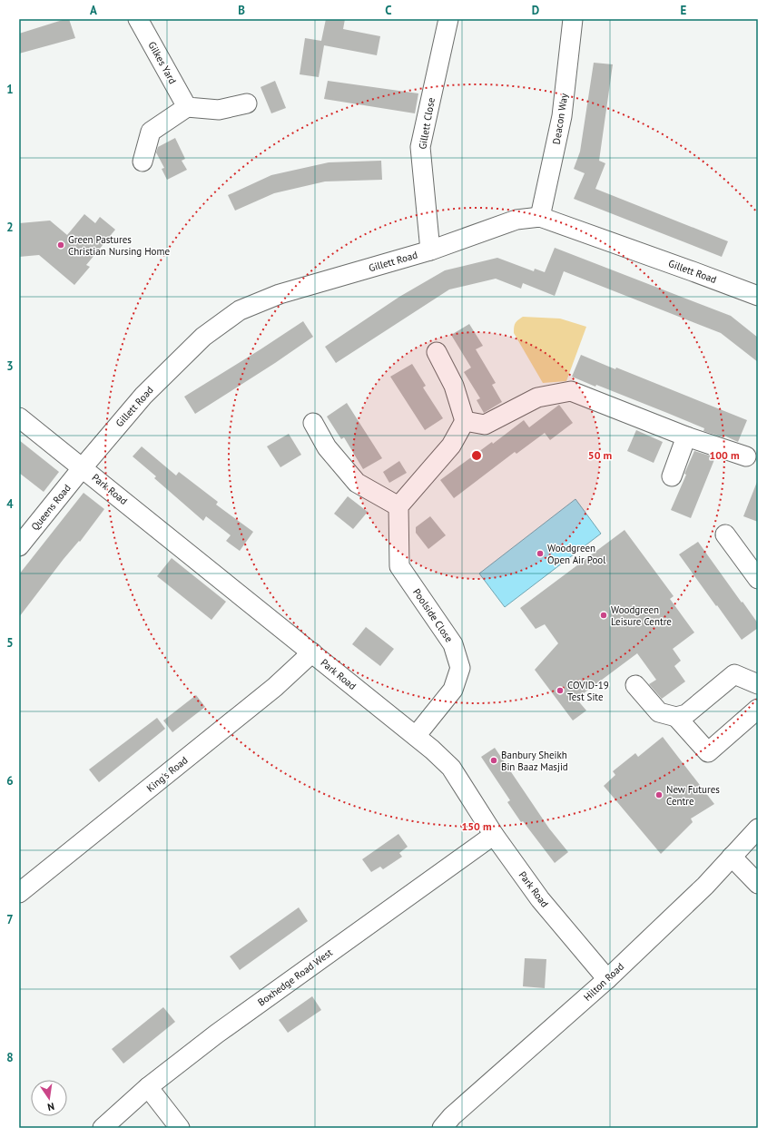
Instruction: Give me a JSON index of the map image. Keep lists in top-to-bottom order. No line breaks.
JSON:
{"streets":{"street":["Gilkes Yard","Deacon Way","Gillett Close","Gillett Road","Park Road","Queens Road","Poolside Close","King's Road","Boxhedge Road West","Hilton Road"]},"crossings":[["Deacon Way","Gillett Road"],["Gillett Close","Gillett Road"],["Gillett Road","Park Road"],["Gillett Road","Queens Road"],["Park Road","Queens Road"],["Park Road","Poolside Close"],["Park Road","King's Road"],["Park Road","Boxhedge Road West"],["Park Road","Hilton Road"]],"places":["Green Pastures Christian Nursing Home","Woodgreen Open Air Pool","Woodgreen Leisure Centre","COVID-19 Test Site","Banbury Sheikh Bin Baaz Masjid","New Futures Centre"],"north":"bottom","grid":{"columns":["A","B","C","D","E"],"rows":["1","2","3","4","5","6","7","8"]},"rings":["50 m","100 m","150 m"]}
